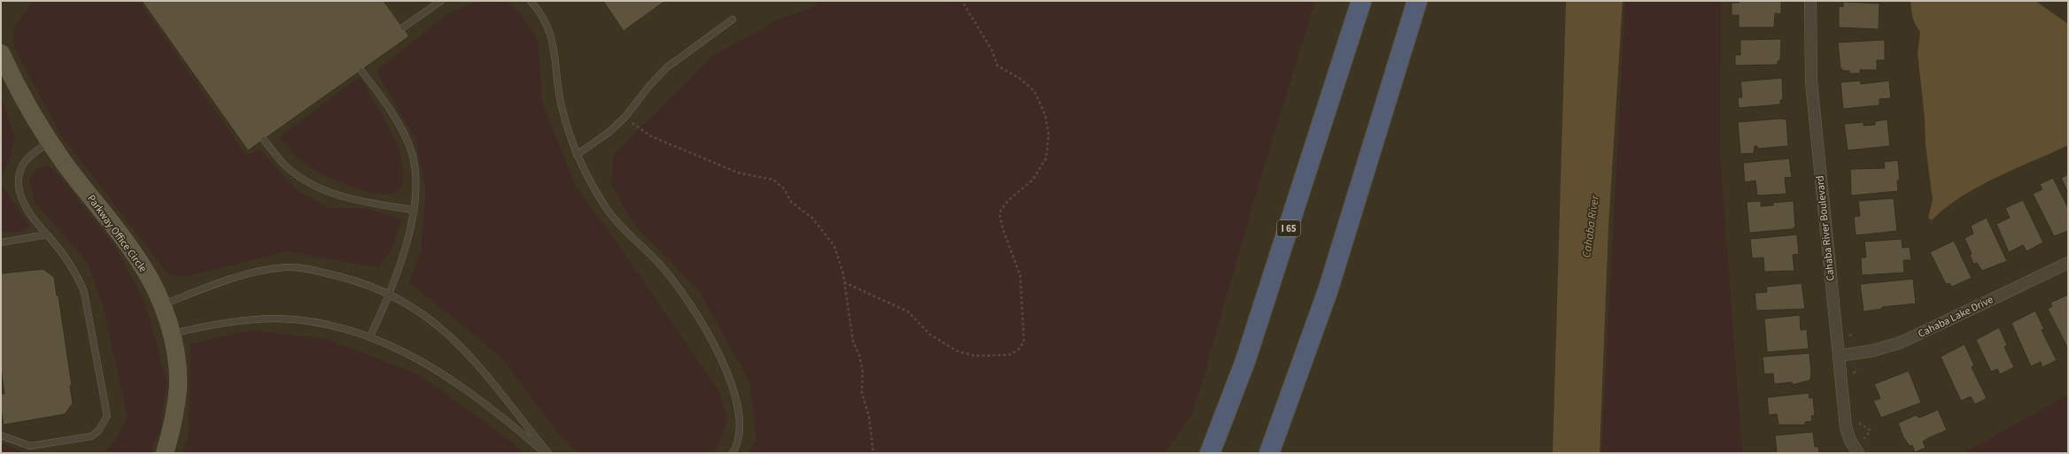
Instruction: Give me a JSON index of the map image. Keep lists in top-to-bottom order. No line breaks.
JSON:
{"streets":{"highway":["I 65"],"street":["Cahaba River Boulevard","Parkway Office Circle","Cahaba Lake Drive"]},"crossings":[["Cahaba River Boulevard","Cahaba Lake Drive"]],"water":["Cahaba River"]}
